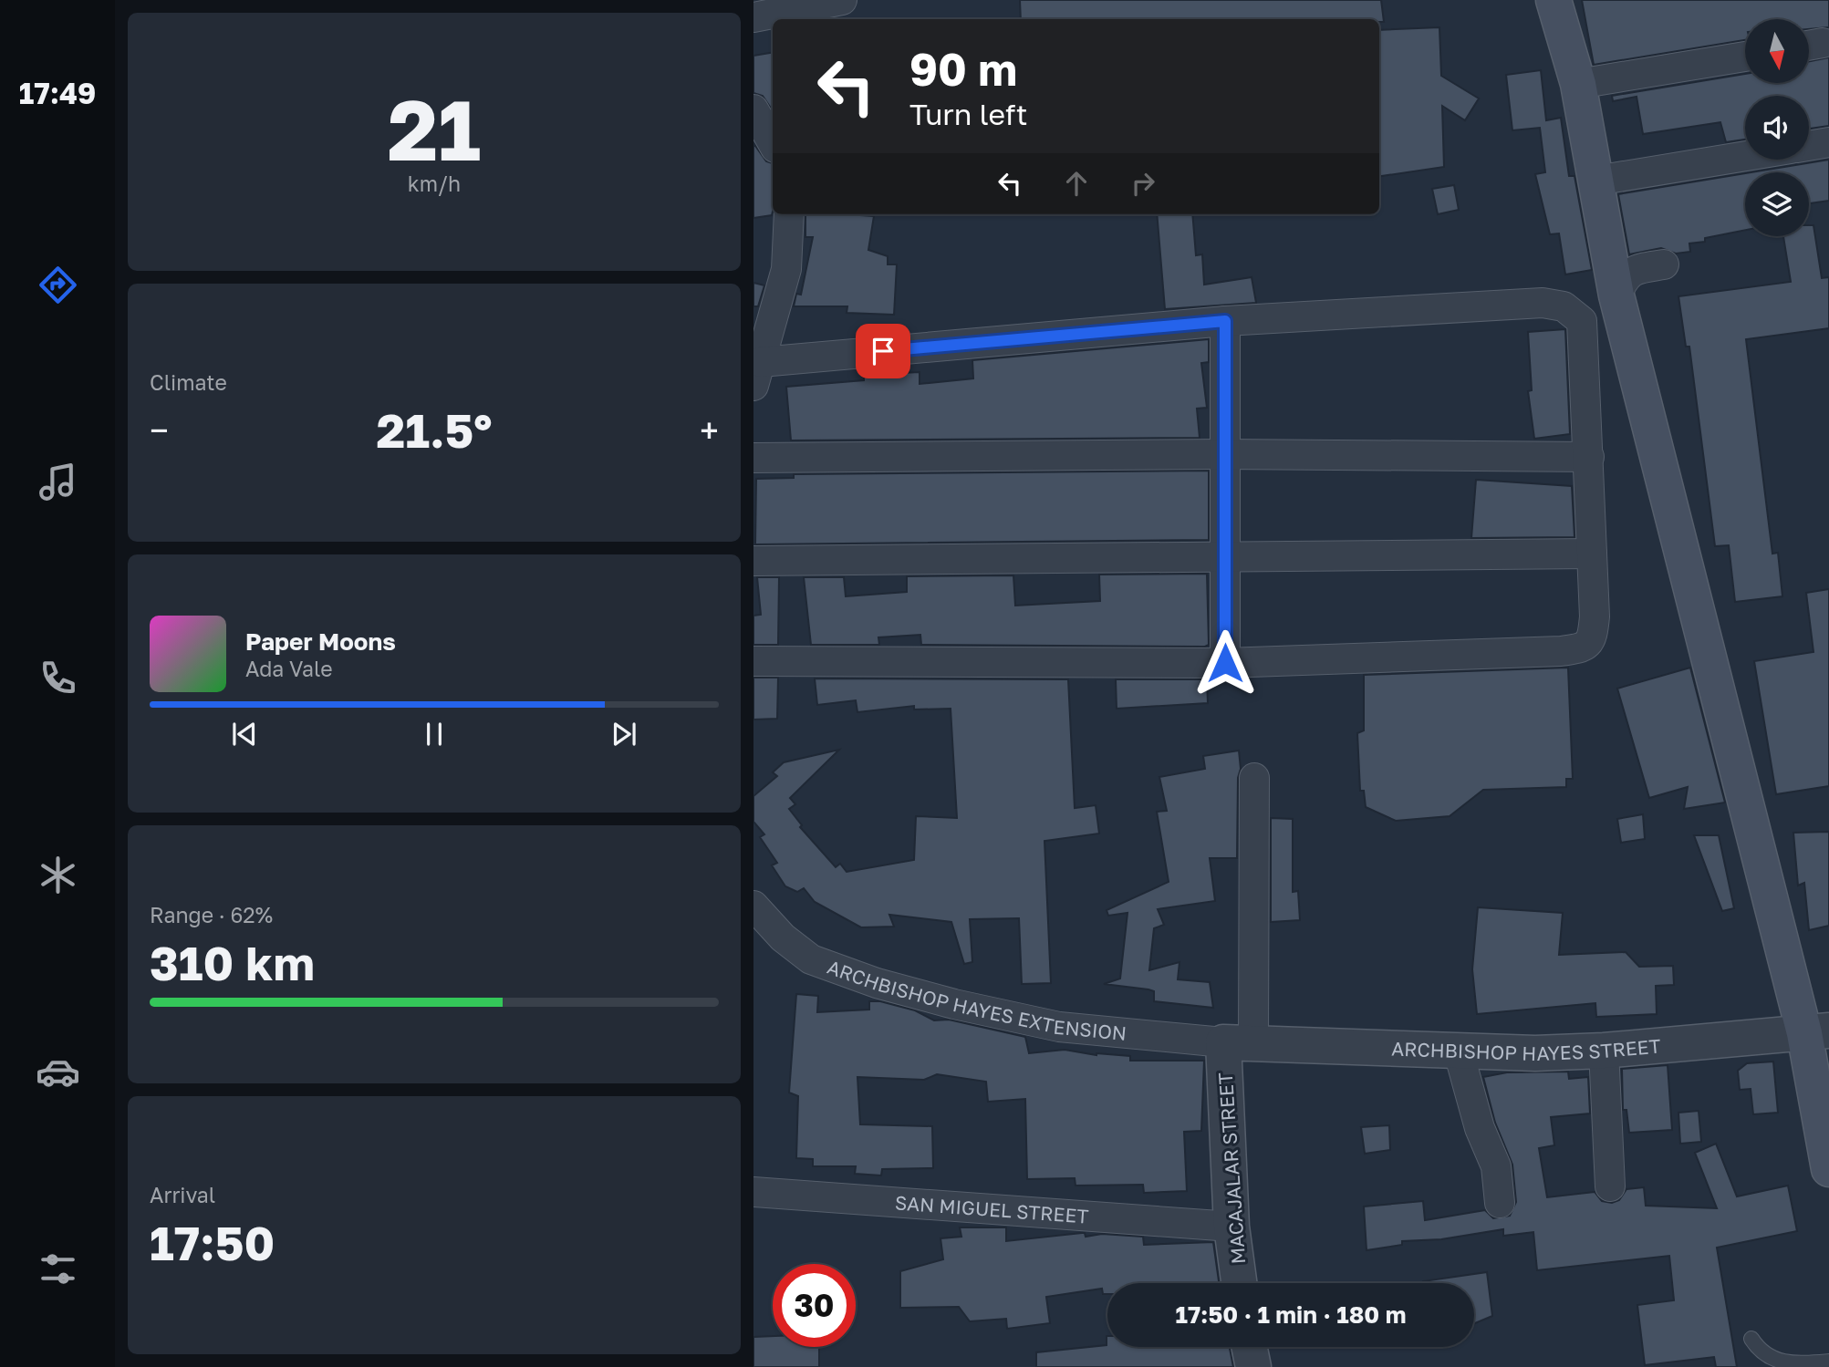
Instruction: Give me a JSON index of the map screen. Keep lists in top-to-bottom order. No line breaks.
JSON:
{"streets":{"street":["ARCHBISHOP HAYES EXTENSION","ARCHBISHOP HAYES STREET","MACAJALAR STREET","SAN MIGUEL STREET"]},"crossings":[["ARCHBISHOP HAYES EXTENSION","ARCHBISHOP HAYES STREET"],["ARCHBISHOP HAYES EXTENSION","MACAJALAR STREET"],["ARCHBISHOP HAYES STREET","MACAJALAR STREET"],["MACAJALAR STREET","SAN MIGUEL STREET"]],"north":"bottom","page":{"tabs":"17:49","tile":[["21","km/h"],"Climate",["Range · 62%","310 km"],["Arrival","17:50"]],"turn":["90 m","Turn left"],"heat":["−","21.5°","+"],"song":["Paper Moons","Ada Vale"],"limit":"30","trip":"17:50 · 1 min · 180 m"}}
